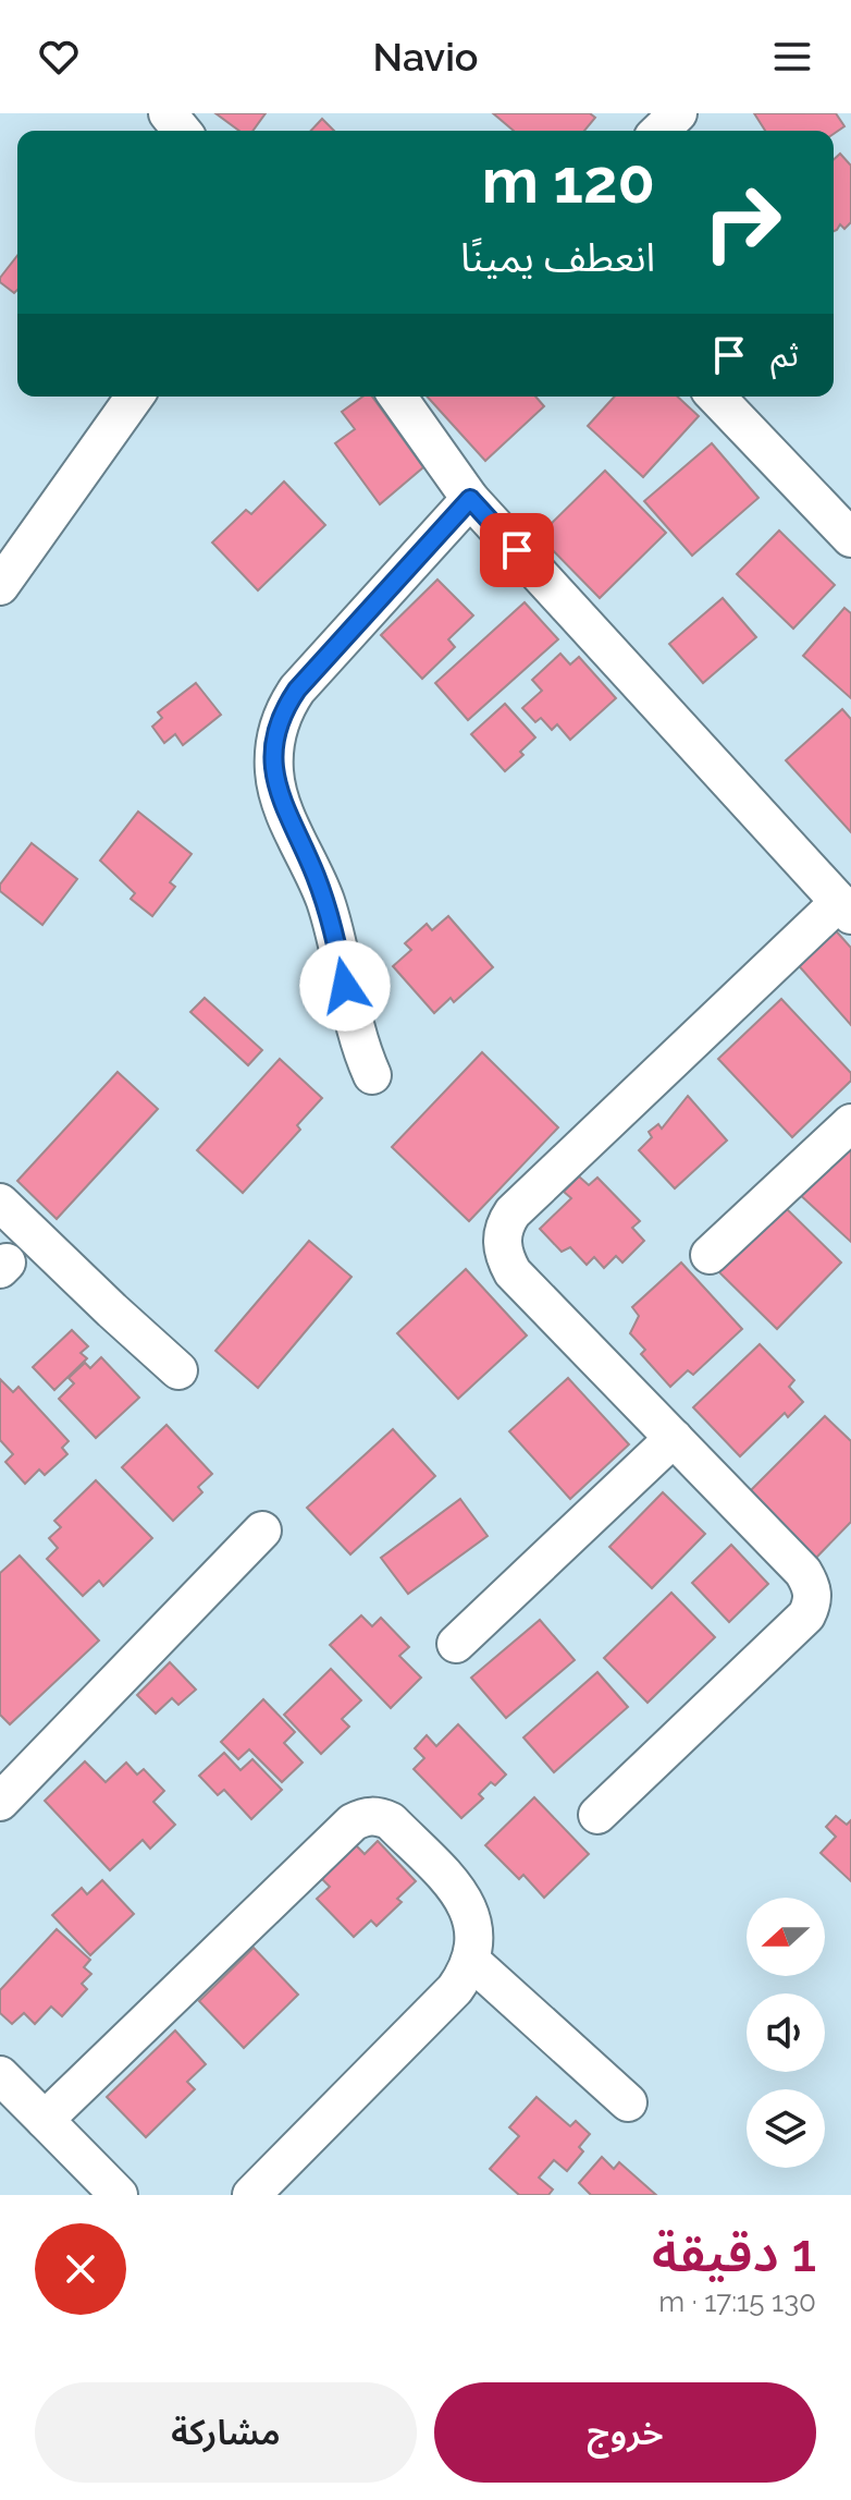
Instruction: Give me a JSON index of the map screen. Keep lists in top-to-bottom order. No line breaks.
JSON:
{"north":"left","page":{"header":"Navio","turn":["120 m","انعطف يمينًا"],"then":"ثم","heading":["1 دقيقة","130 m · 17:15"],"buttons":["خروج","مشاركة"]}}
